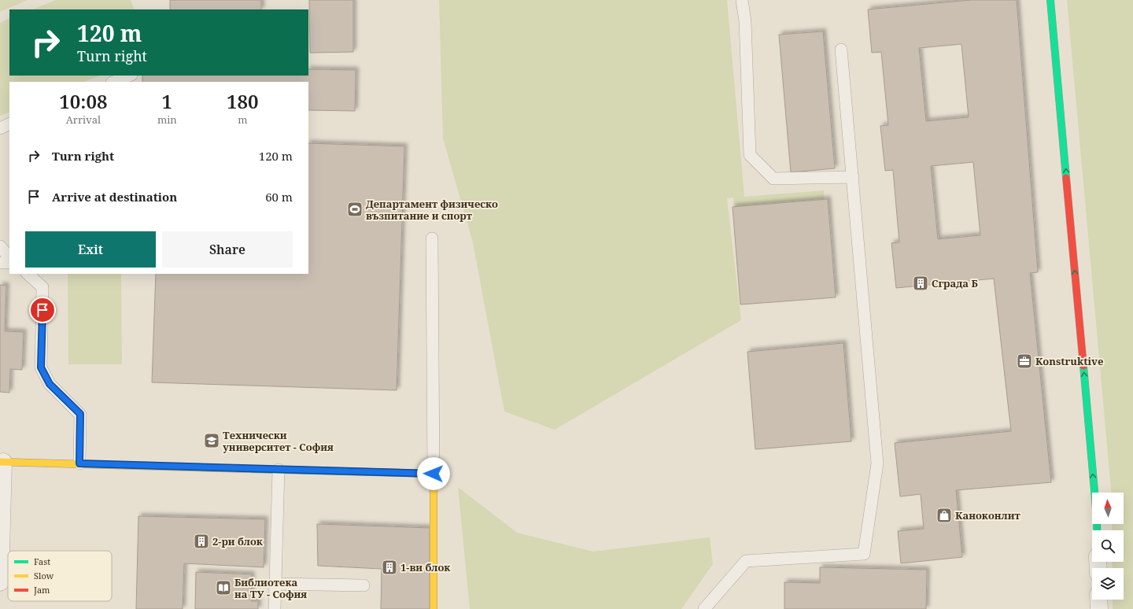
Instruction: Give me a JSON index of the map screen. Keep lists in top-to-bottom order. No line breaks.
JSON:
{"places":{"sports":["Департамент физическо възпитание и спорт"],"building":["Сграда Б","2-ри блок","1-ви блок"],"office":["Konstruktive"],"school or university":["Технически университет - София"],"shop":["Каноконлит"],"library":["Библиотека на ТУ - София"]},"legend":["Fast","Slow","Jam"],"north":"top","page":{"turn":["120 m","Turn right"],"eta":["10:08","Arrival","1","min","180","m"],"list":[{"name":"Turn right","value":"120 m"},{"name":"Arrive at destination","value":"60 m"}],"buttons":["Exit","Share"]}}
